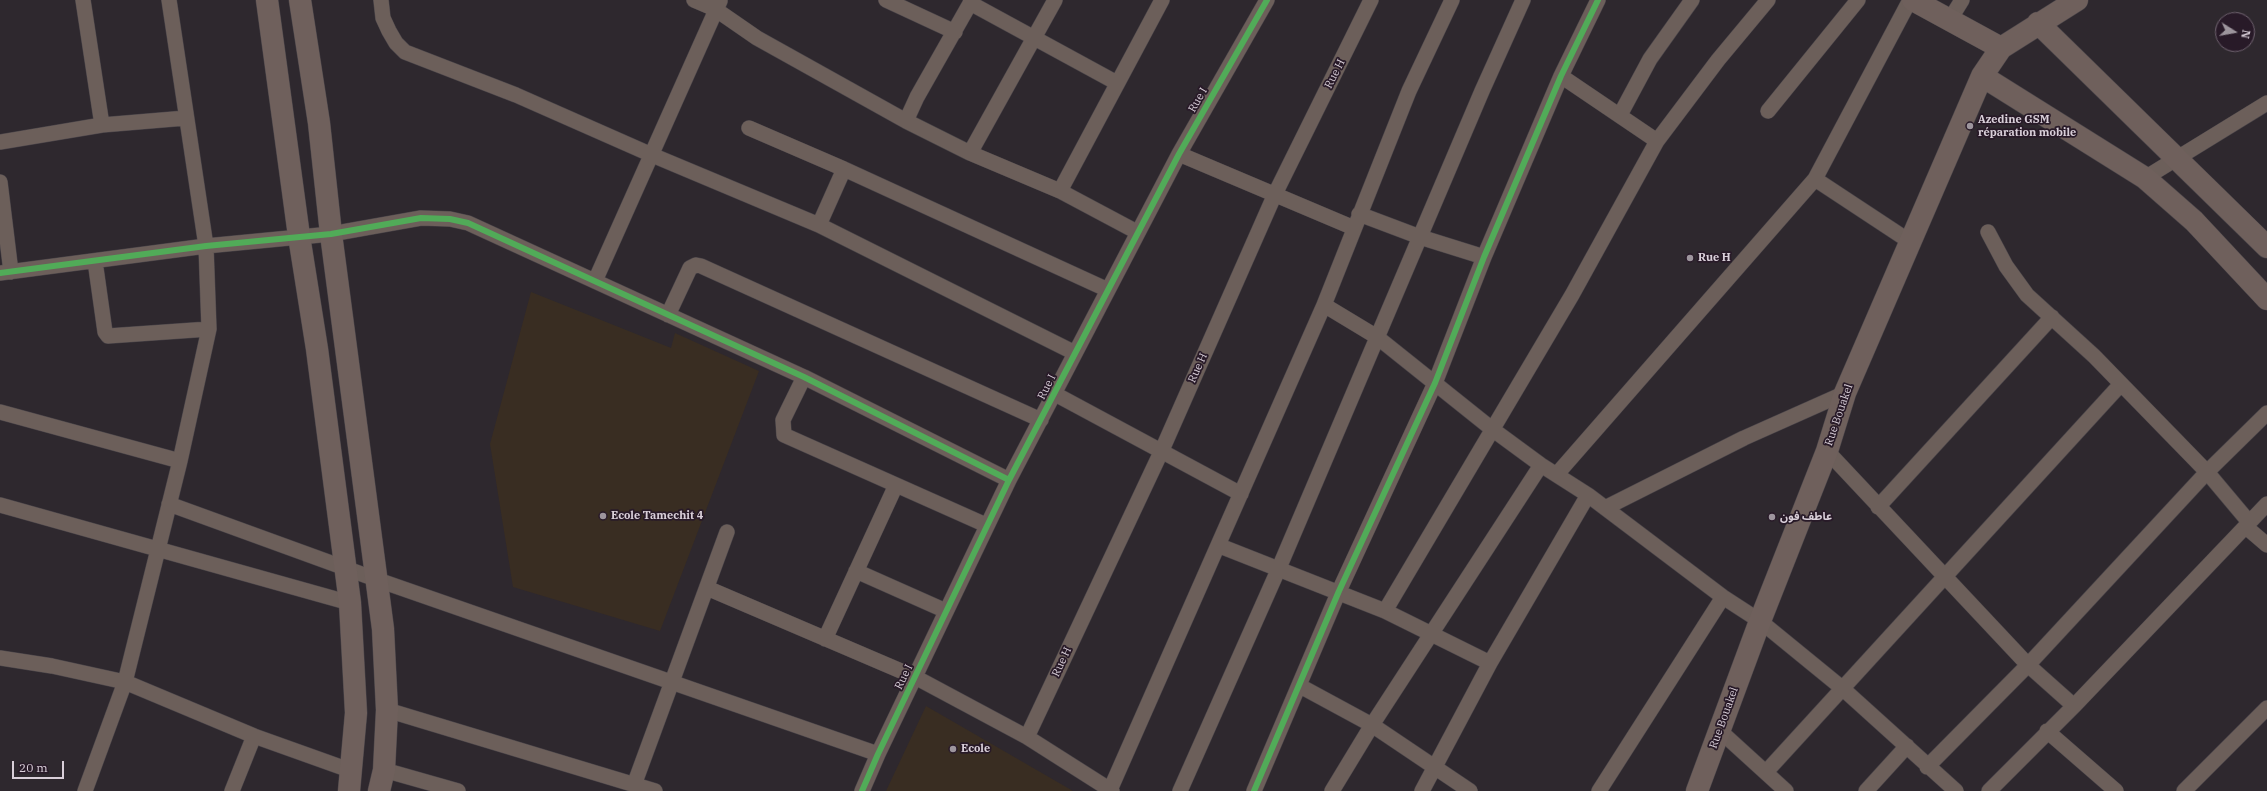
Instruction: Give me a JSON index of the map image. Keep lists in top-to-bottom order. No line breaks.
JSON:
{"streets":{"main road":["Rue Bouakel"],"street":["Rue H","Rue I"]},"places":["Azedine GSM réparation mobile","Rue H","Ecole Tamechit 4","عاطف فون","Ecole"],"scale_bar":"20 m","north":"right"}
